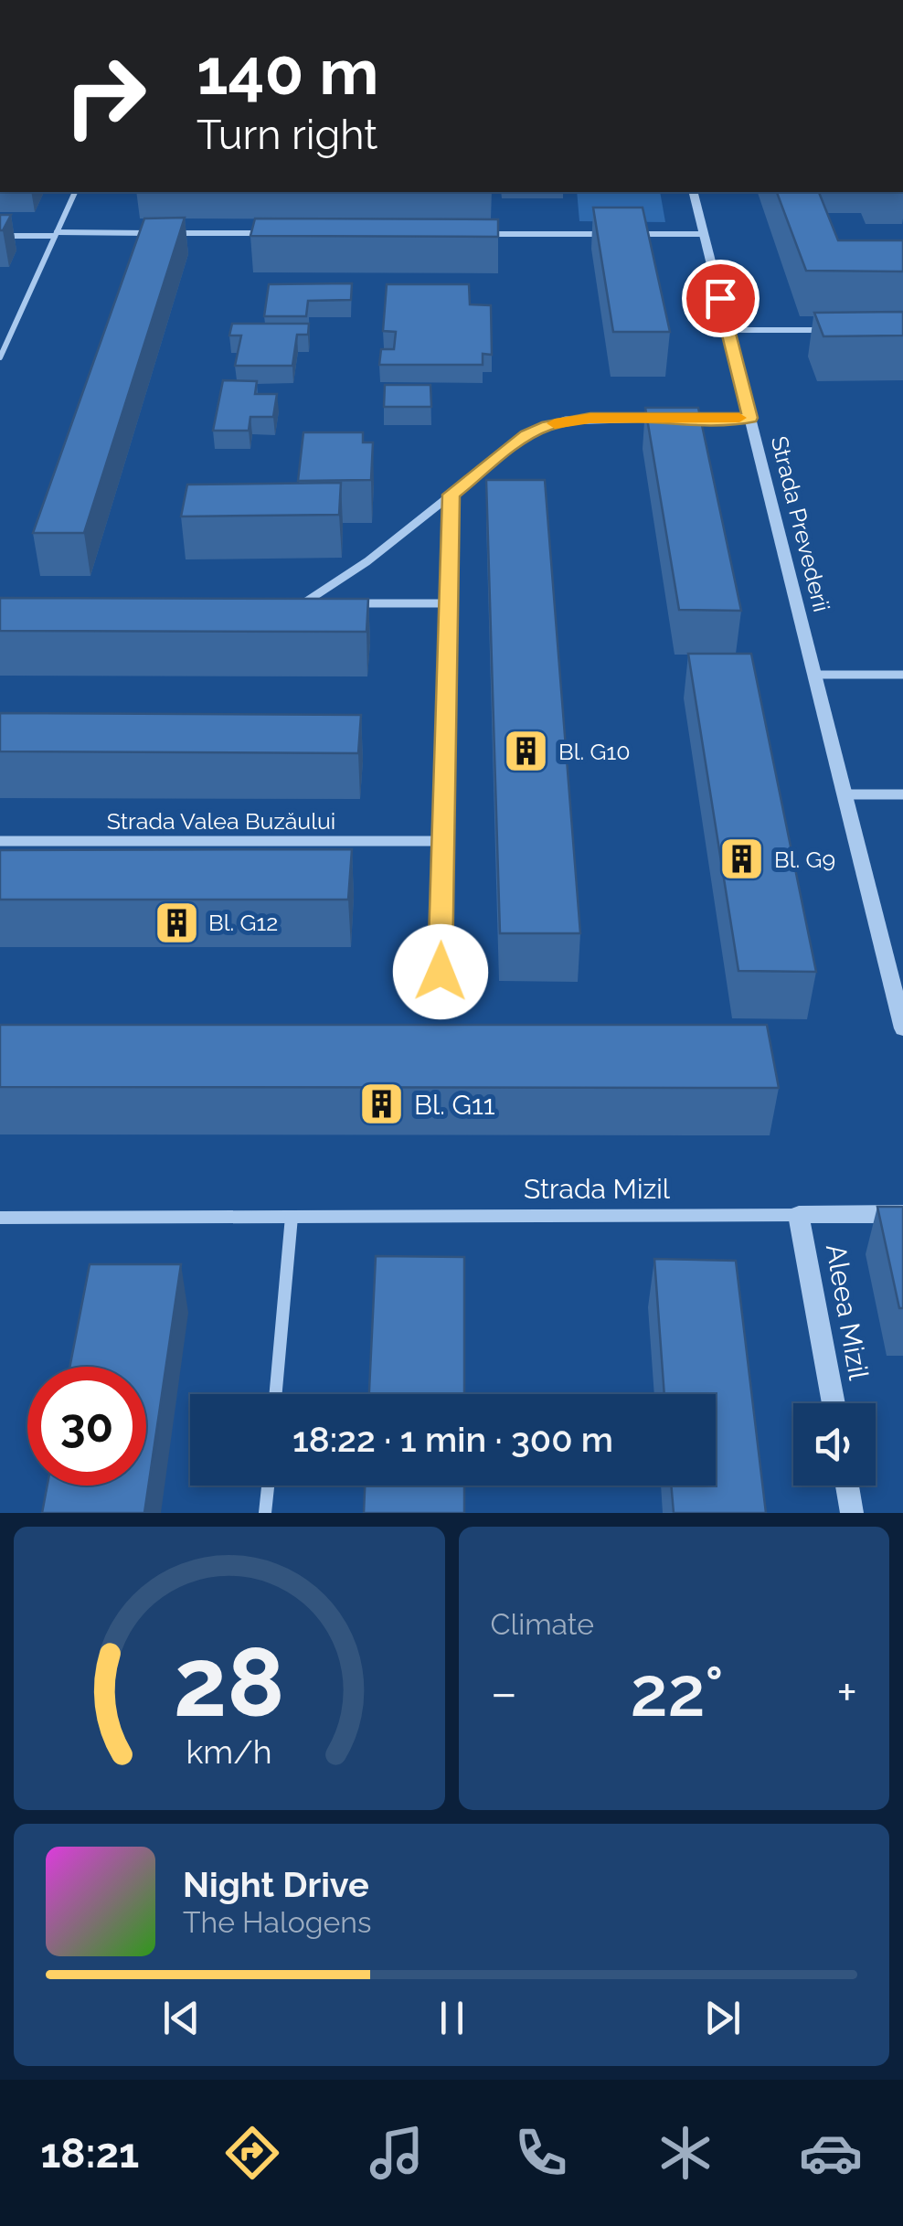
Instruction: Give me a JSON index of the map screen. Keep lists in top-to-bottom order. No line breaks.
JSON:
{"streets":{"street":["Strada Prevederii","Strada Valea Buzăului","Strada Mizil","Aleea Mizil"]},"crossings":[["Strada Mizil","Aleea Mizil"]],"places":{"building":["Bl. G10","Bl. G9","Bl. G12","Bl. G11"]},"page":{"turn":["140 m","Turn right"],"limit":"30","trip":"18:22 · 1 min · 300 m","tile":"Climate","heat":["−","22°","+"],"song":["Night Drive","The Halogens"],"tabs":"18:21","gauge":["28","km/h"]}}
